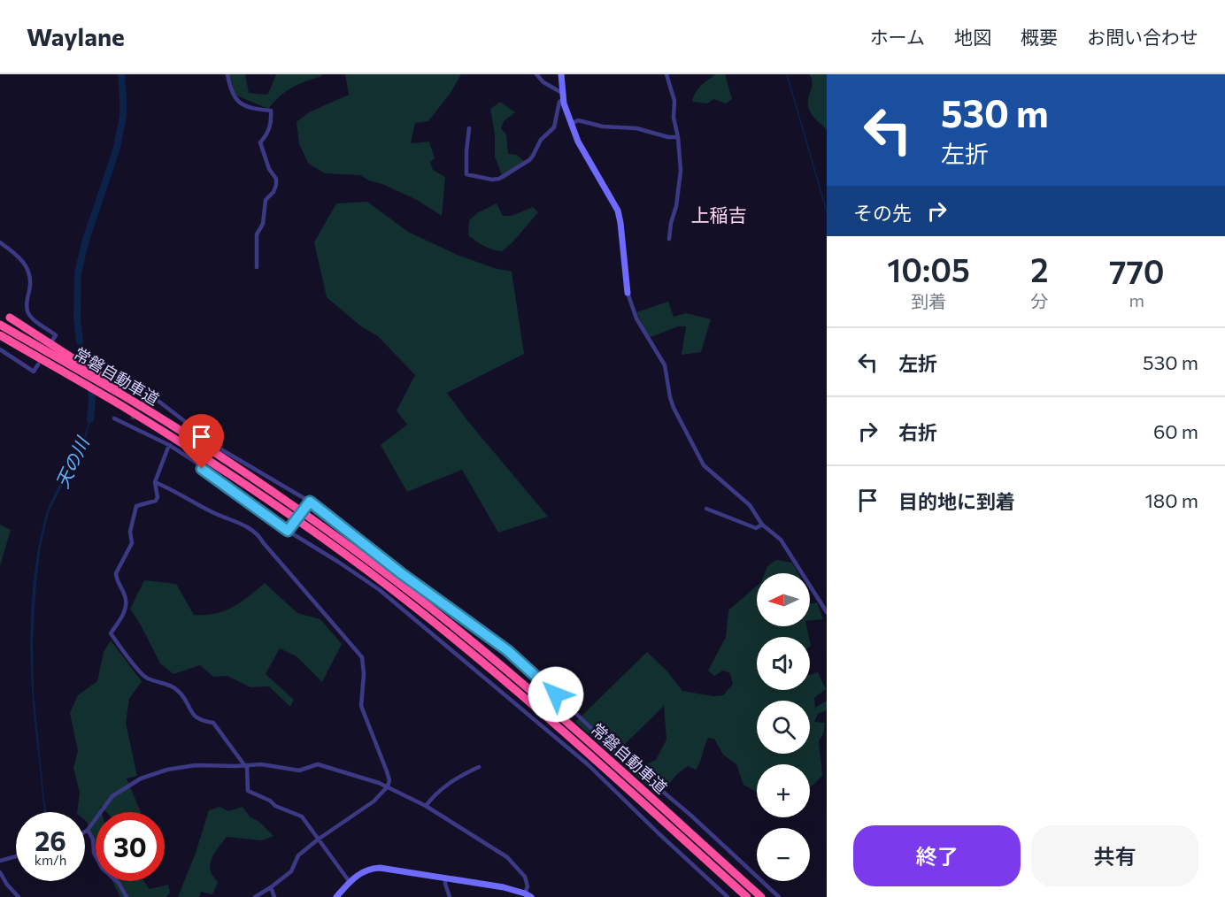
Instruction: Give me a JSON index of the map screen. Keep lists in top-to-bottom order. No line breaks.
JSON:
{"streets":{"highway":["常磐自動車道"]},"districts":["上稲吉"],"water":["天の川"],"north":"left","page":{"header":"Waylane","nav":["ホーム","地図","概要","お問い合わせ"],"turn":["530 m","左折"],"then":"その先","eta":["10:05","到着","2","分","770","m"],"list":[{"name":"左折","value":"530 m"},{"name":"右折","value":"60 m"},{"name":"目的地に到着","value":"180 m"}],"map_buttons":["+","−"],"speed":"26 km/h","limit":"30","buttons":["終了","共有"]}}
